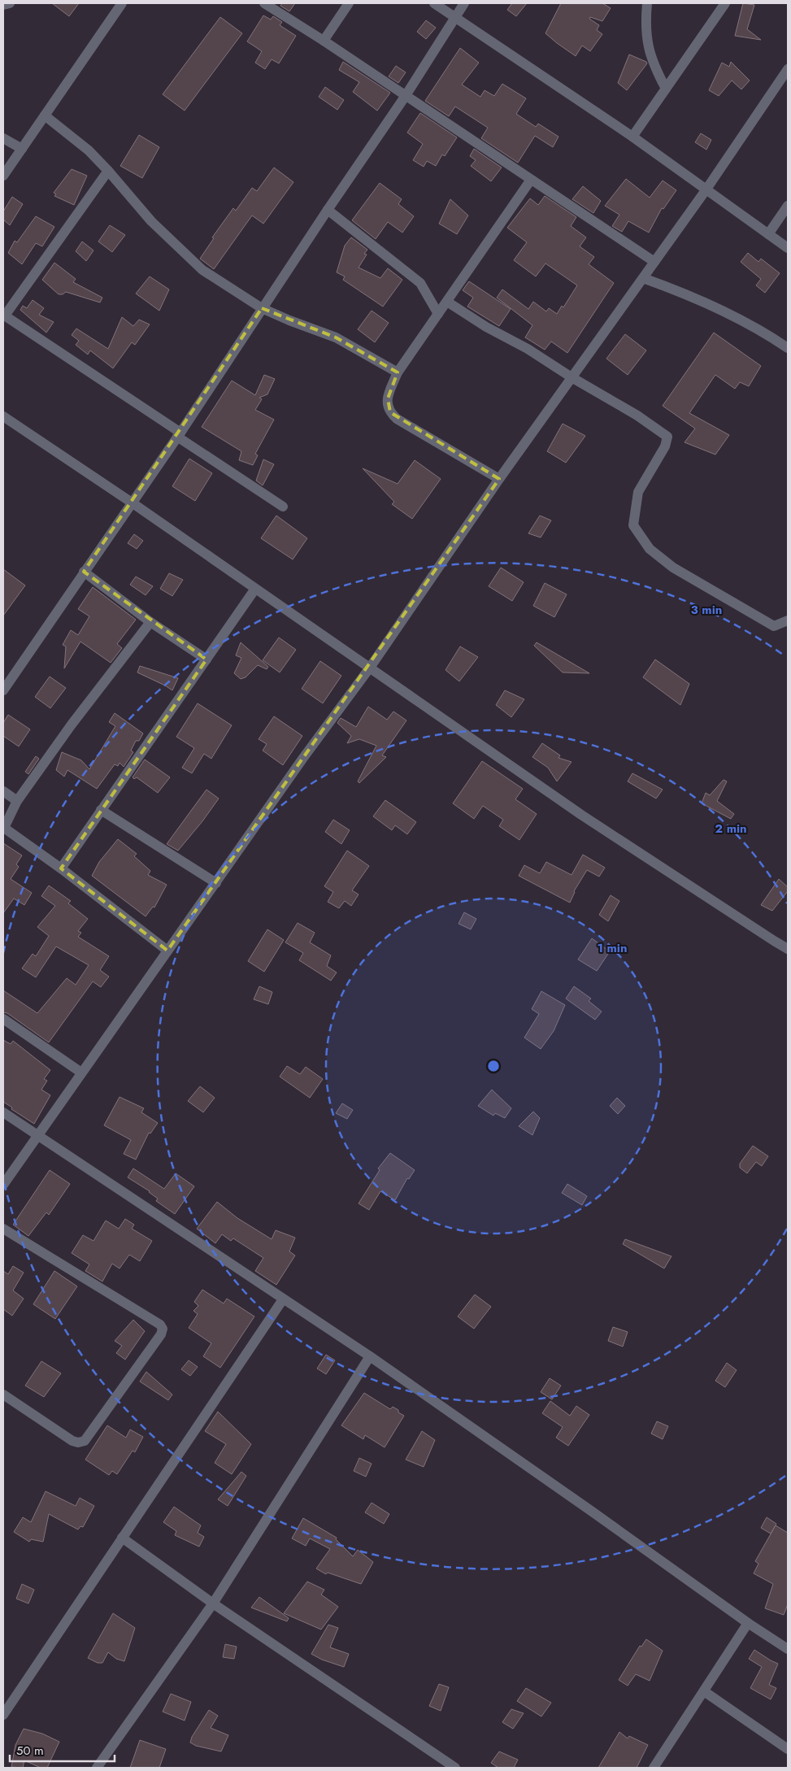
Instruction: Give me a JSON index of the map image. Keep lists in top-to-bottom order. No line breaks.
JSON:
{"scale_bar":"50 m","rings":["3 min","2 min","1 min"]}
